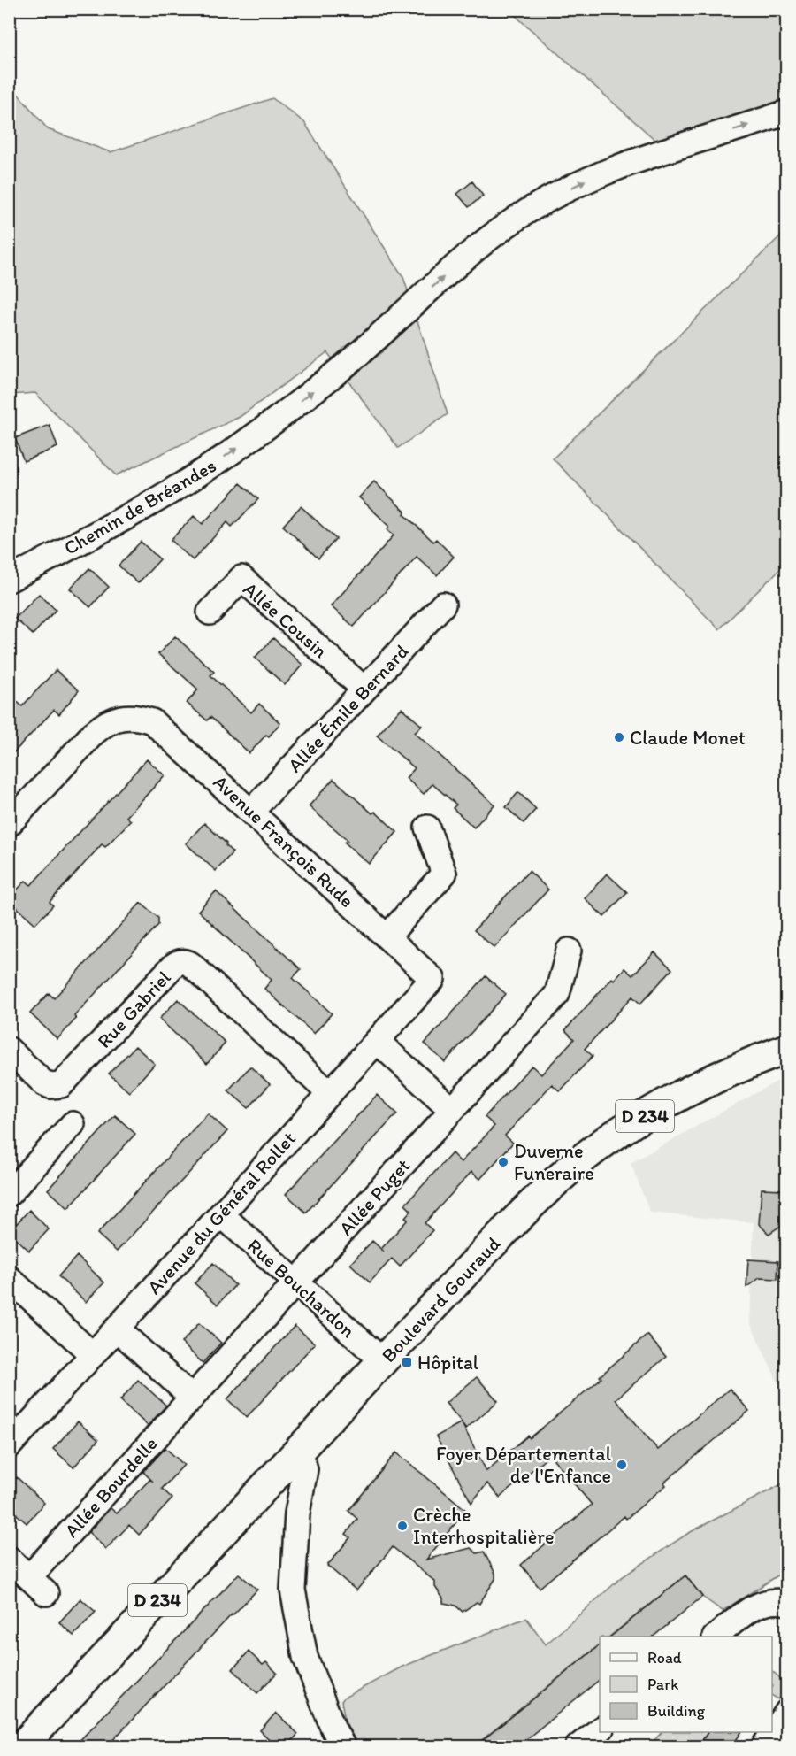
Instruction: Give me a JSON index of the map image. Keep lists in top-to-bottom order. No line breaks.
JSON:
{"streets":{"main road":["D 234","Boulevard Gouraud"],"street":["Chemin de Bréandes","Allée Cousin","Allée Émile Bernard","Avenue François Rude","Rue Gabriel","Allée Puget","Avenue du Général Rollet","Rue Bouchardon","Allée Bourdelle"]},"crossings":[["Allée Cousin","Allée Émile Bernard"],["Allée Émile Bernard","Avenue François Rude"],["Avenue François Rude","Avenue du Général Rollet"],["Rue Gabriel","Avenue du Général Rollet"],["D 234","Boulevard Gouraud"],["Allée Puget","Rue Bouchardon"],["Allée Puget","Allée Bourdelle"],["Avenue du Général Rollet","Rue Bouchardon"],["Rue Bouchardon","Boulevard Gouraud"],["Rue Bouchardon","Allée Bourdelle"]],"one_way":["Chemin de Bréandes"],"places":{"other":["Claude Monet","Duverne Funeraire","Foyer Départemental de l'Enfance","Crèche Interhospitalière"],"transit":["Hôpital"]},"legend":["Road","Park","Building"]}
